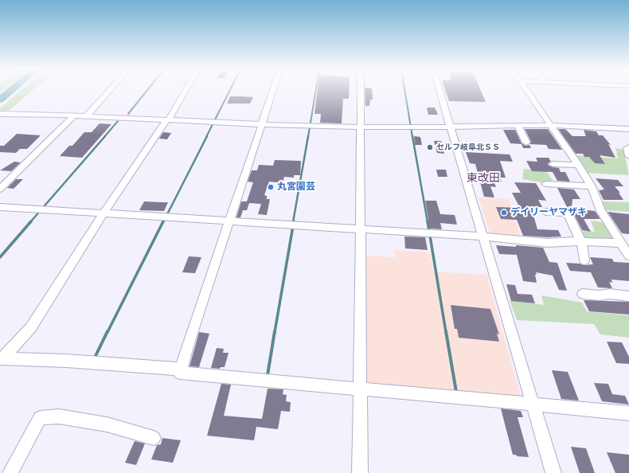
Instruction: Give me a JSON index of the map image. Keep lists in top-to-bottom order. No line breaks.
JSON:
{"districts":["東改田"],"places":["セルフ岐阜北ＳＳ","丸宮園芸","デイリーヤマザキ"]}
